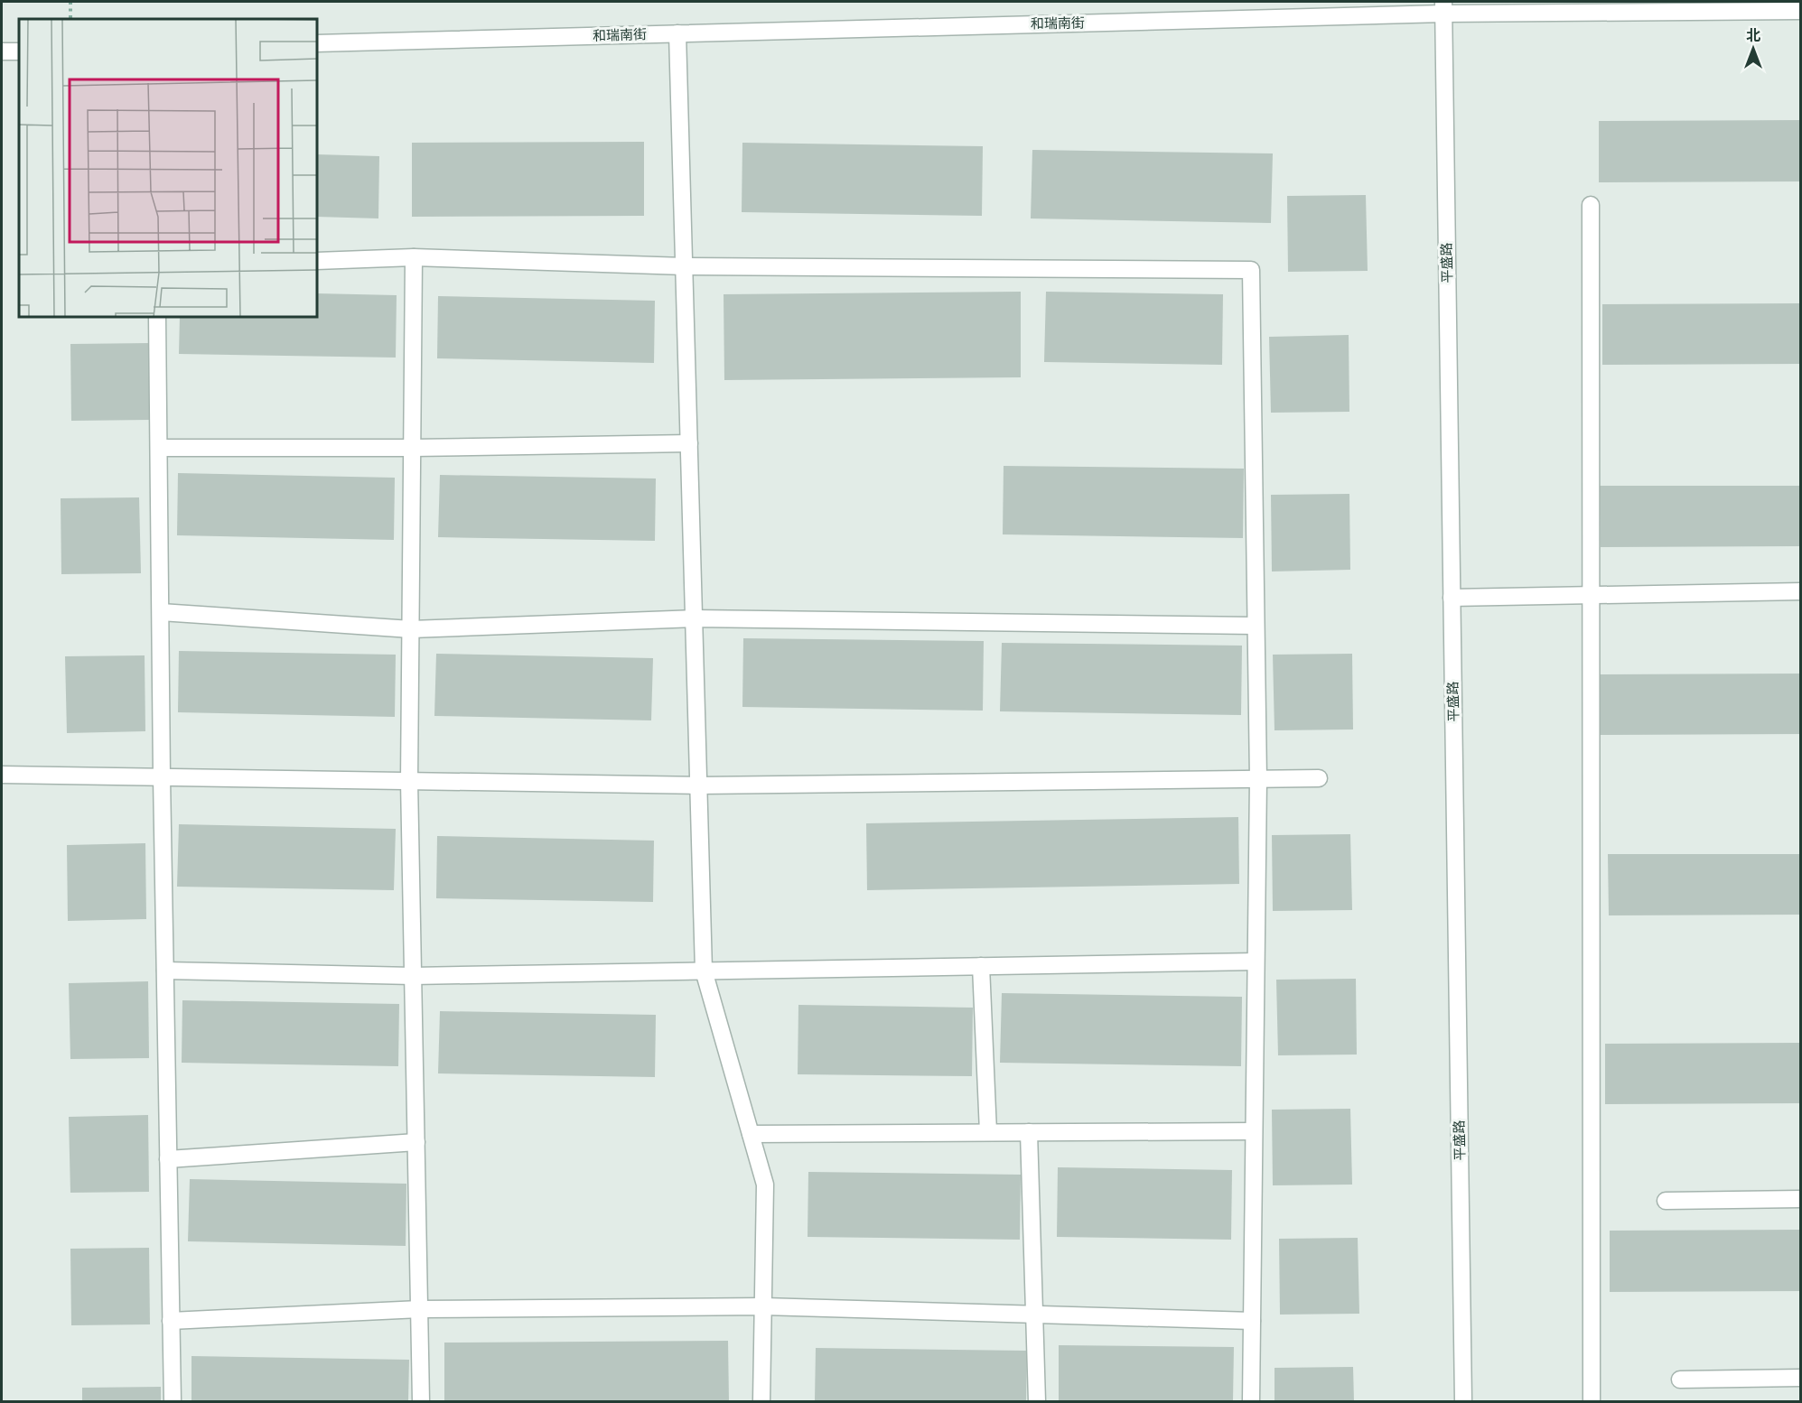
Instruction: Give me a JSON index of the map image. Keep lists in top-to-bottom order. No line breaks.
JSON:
{"streets":{"street":["和瑞南街","平盛路"]},"crossings":[["和瑞南街","平盛路"]],"north":"top"}
